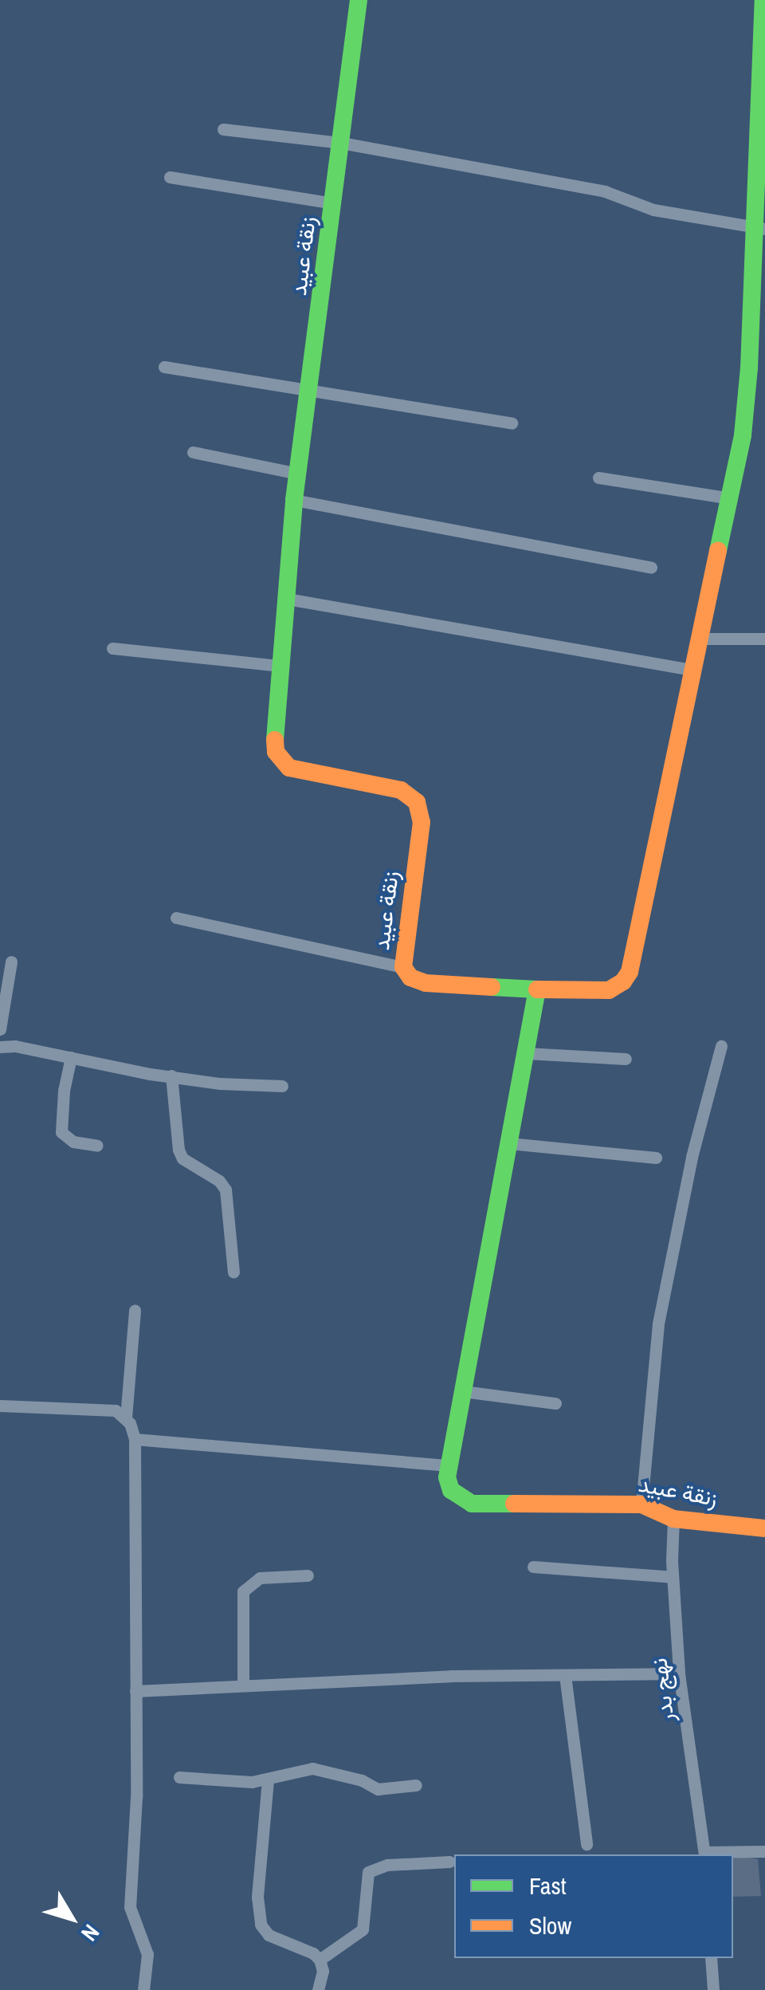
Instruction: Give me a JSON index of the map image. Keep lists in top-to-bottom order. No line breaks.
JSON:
{"streets":{"street":["زنقة عبيد","نهج بدر"]},"crossings":[["زنقة عبيد","نهج بدر"]],"legend":["Fast","Slow"],"north":"bottom right"}
